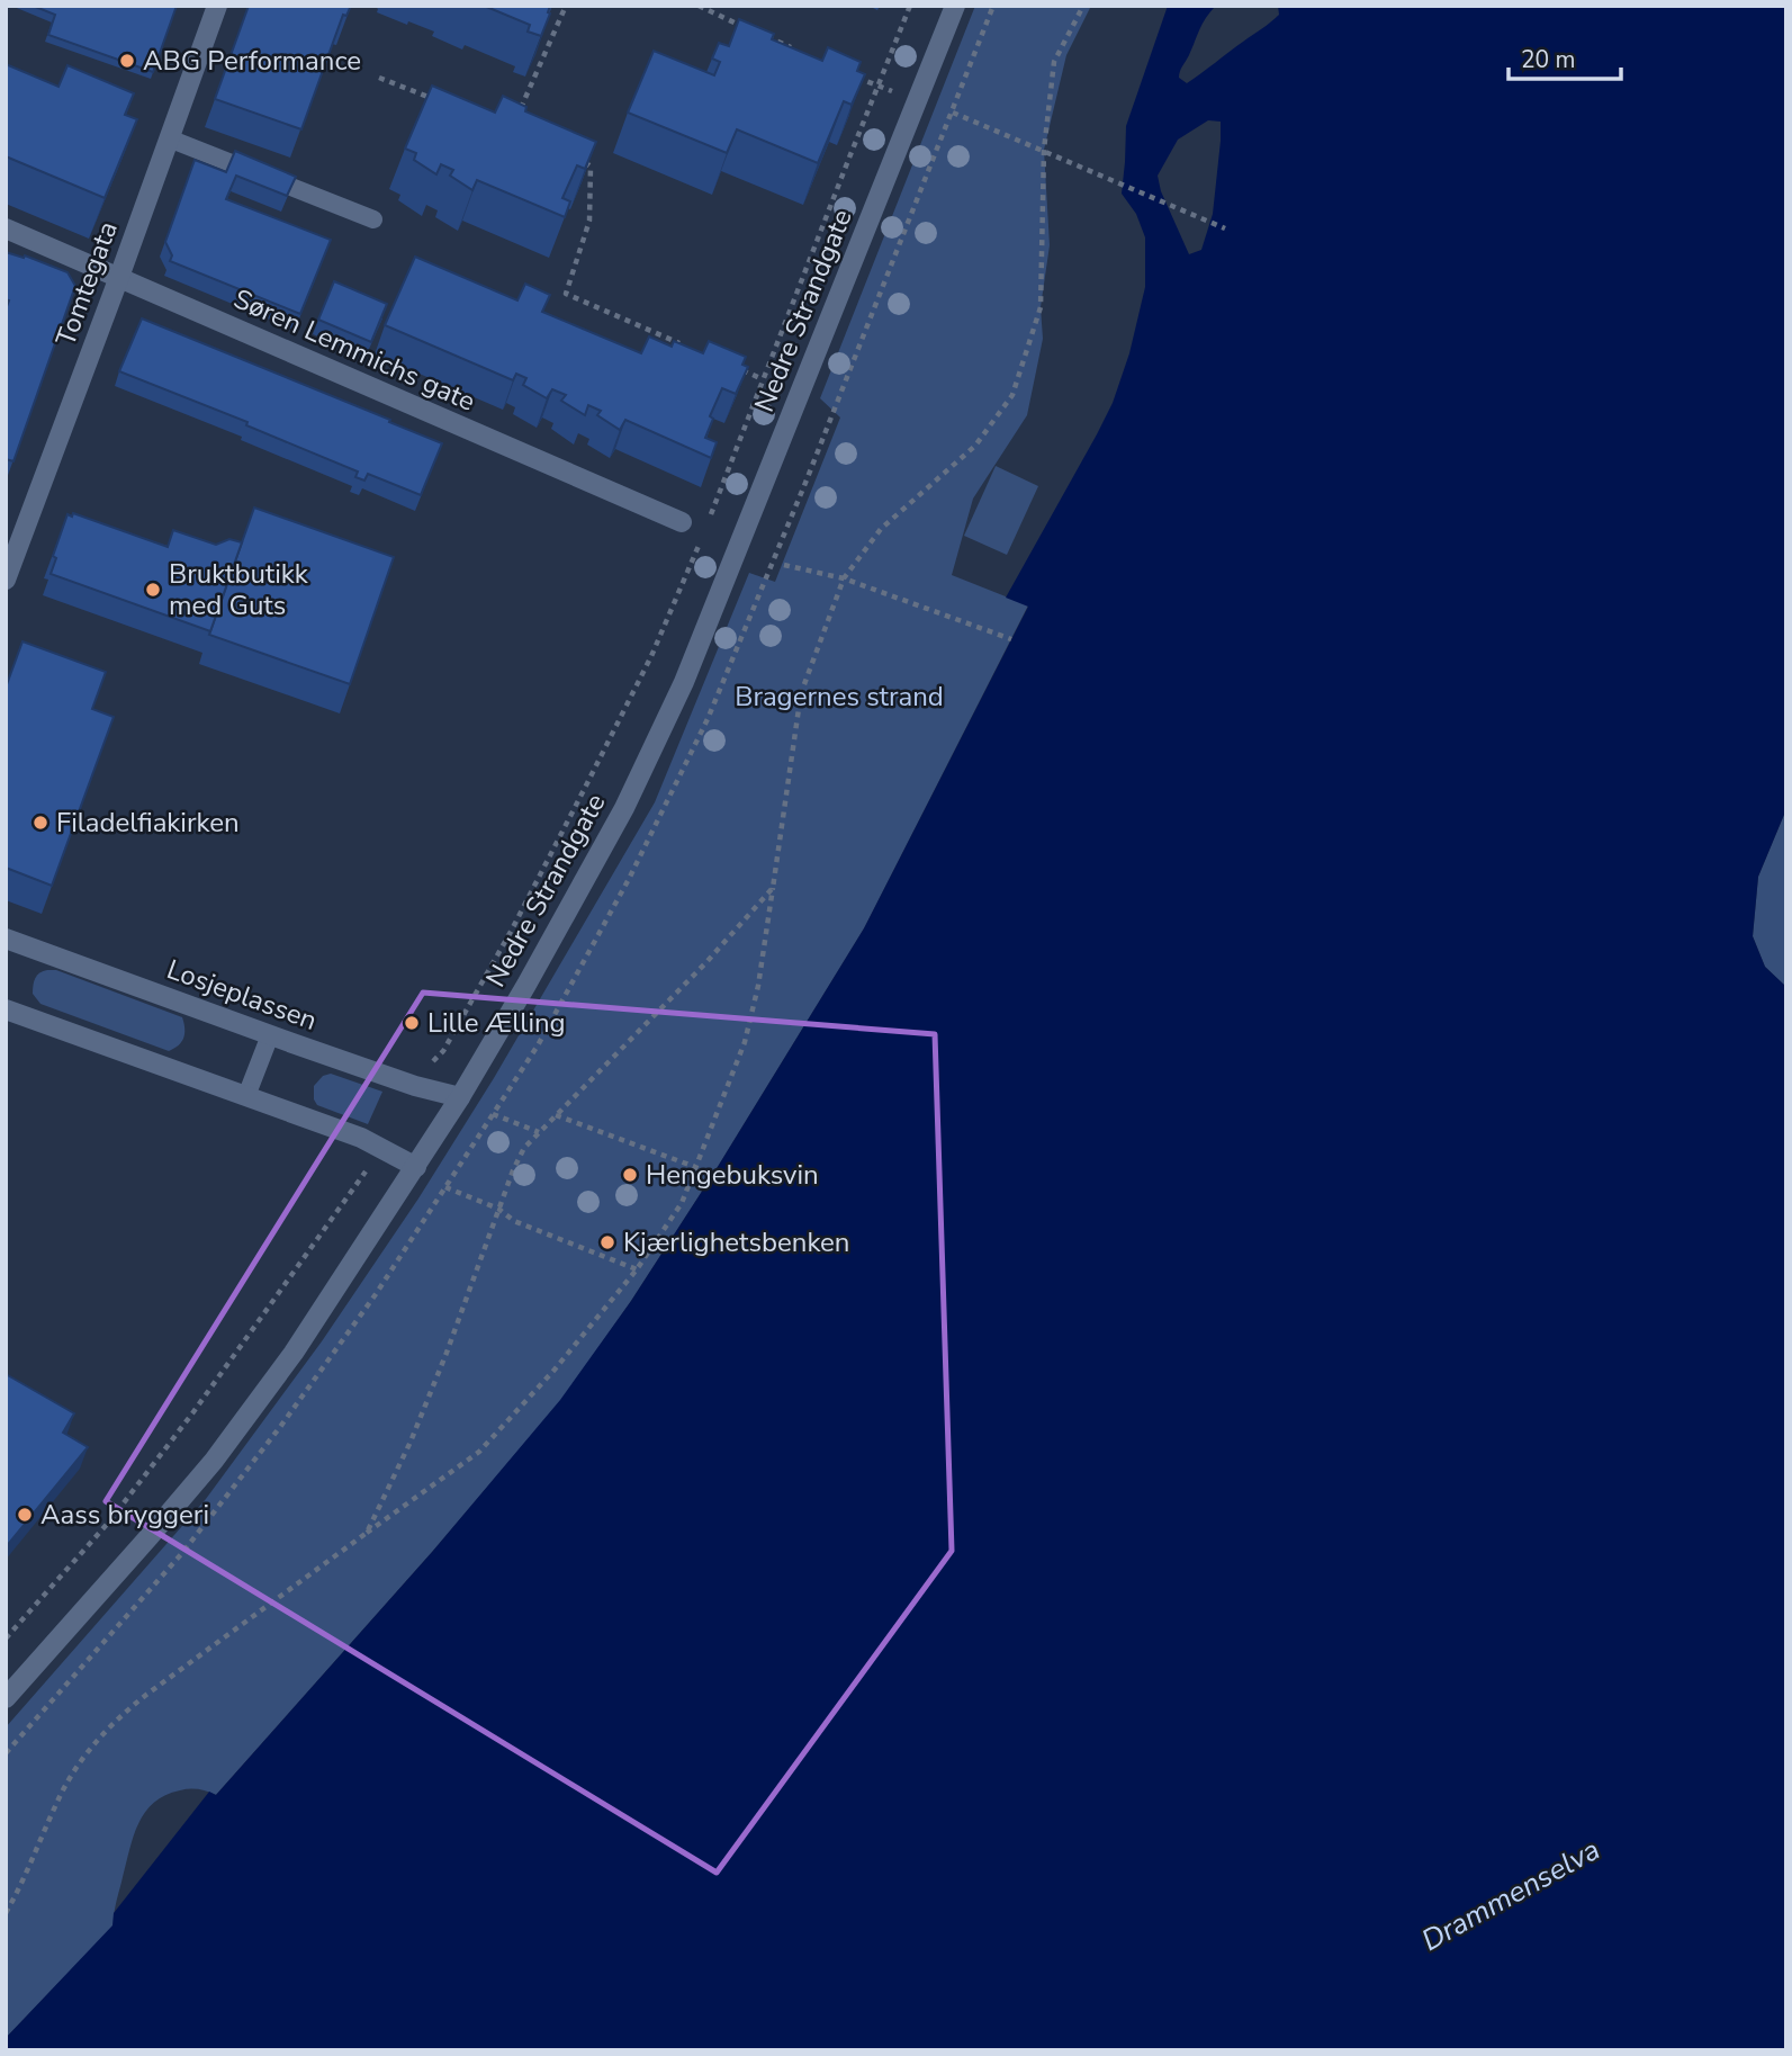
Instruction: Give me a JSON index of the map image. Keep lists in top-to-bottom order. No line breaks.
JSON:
{"streets":{"street":["Tomtegata","Nedre Strandgate","Søren Lemmichs gate","Losjeplassen"]},"crossings":[["Tomtegata","Søren Lemmichs gate"],["Nedre Strandgate","Losjeplassen"]],"water":["Drammenselva"],"parks":["Bragernes strand"],"places":["ABG Performance","Bruktbutikk med Guts","Filadelfiakirken","Lille Ælling","Hengebuksvin","Kjærlighetsbenken","Aass bryggeri"],"scale_bar":"20 m"}
